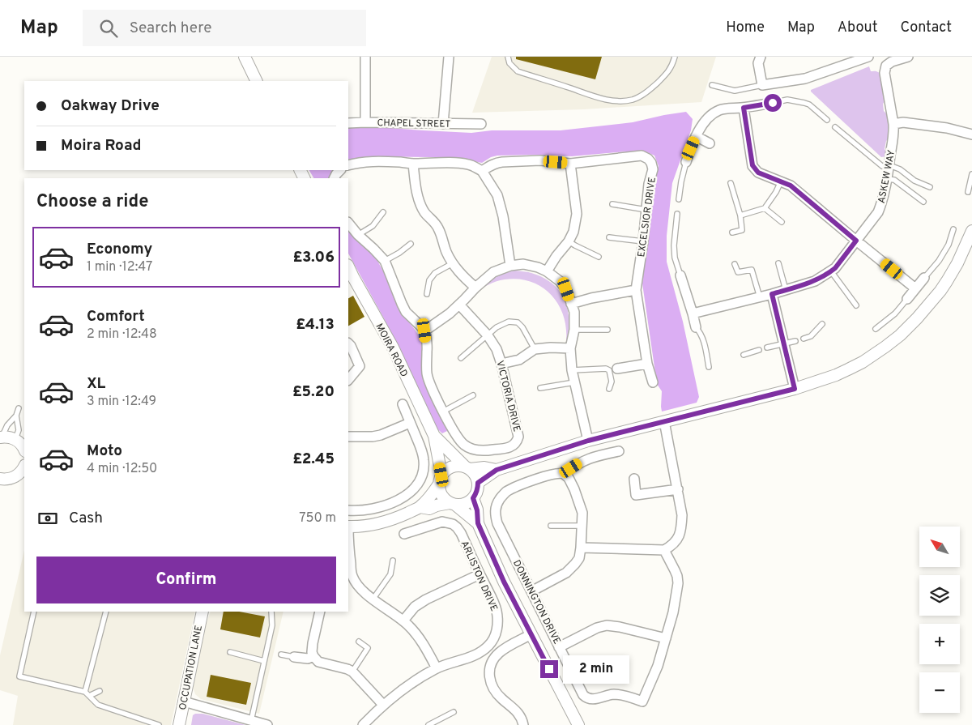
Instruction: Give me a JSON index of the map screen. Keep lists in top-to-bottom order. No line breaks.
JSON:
{"streets":{"street":["CHAPEL STREET","ASKEW WAY","EXCELSIOR DRIVE","MOIRA ROAD","VICTORIA DRIVE","ARLISTON DRIVE","DONNINGTON DRIVE","OCCUPATION LANE"]},"north":"top left","page":{"header":"Map","search":"Search here","nav":["Home","Map","About","Contact"],"banner":["Oakway Drive","Moira Road"],"heading":"Choose a ride","list":[{"name":"Economy","note":"1 min · 12:47","value":"£3.06"},{"name":"Comfort","note":"2 min · 12:48","value":"£4.13"},{"name":"XL","note":"3 min · 12:49","value":"£5.20"},{"name":"Moto","note":"4 min · 12:50","value":"£2.45"}],"pay":["Cash","750 m"],"map_buttons":["+","−"],"buttons":"Confirm","bubble":"2 min"}}
